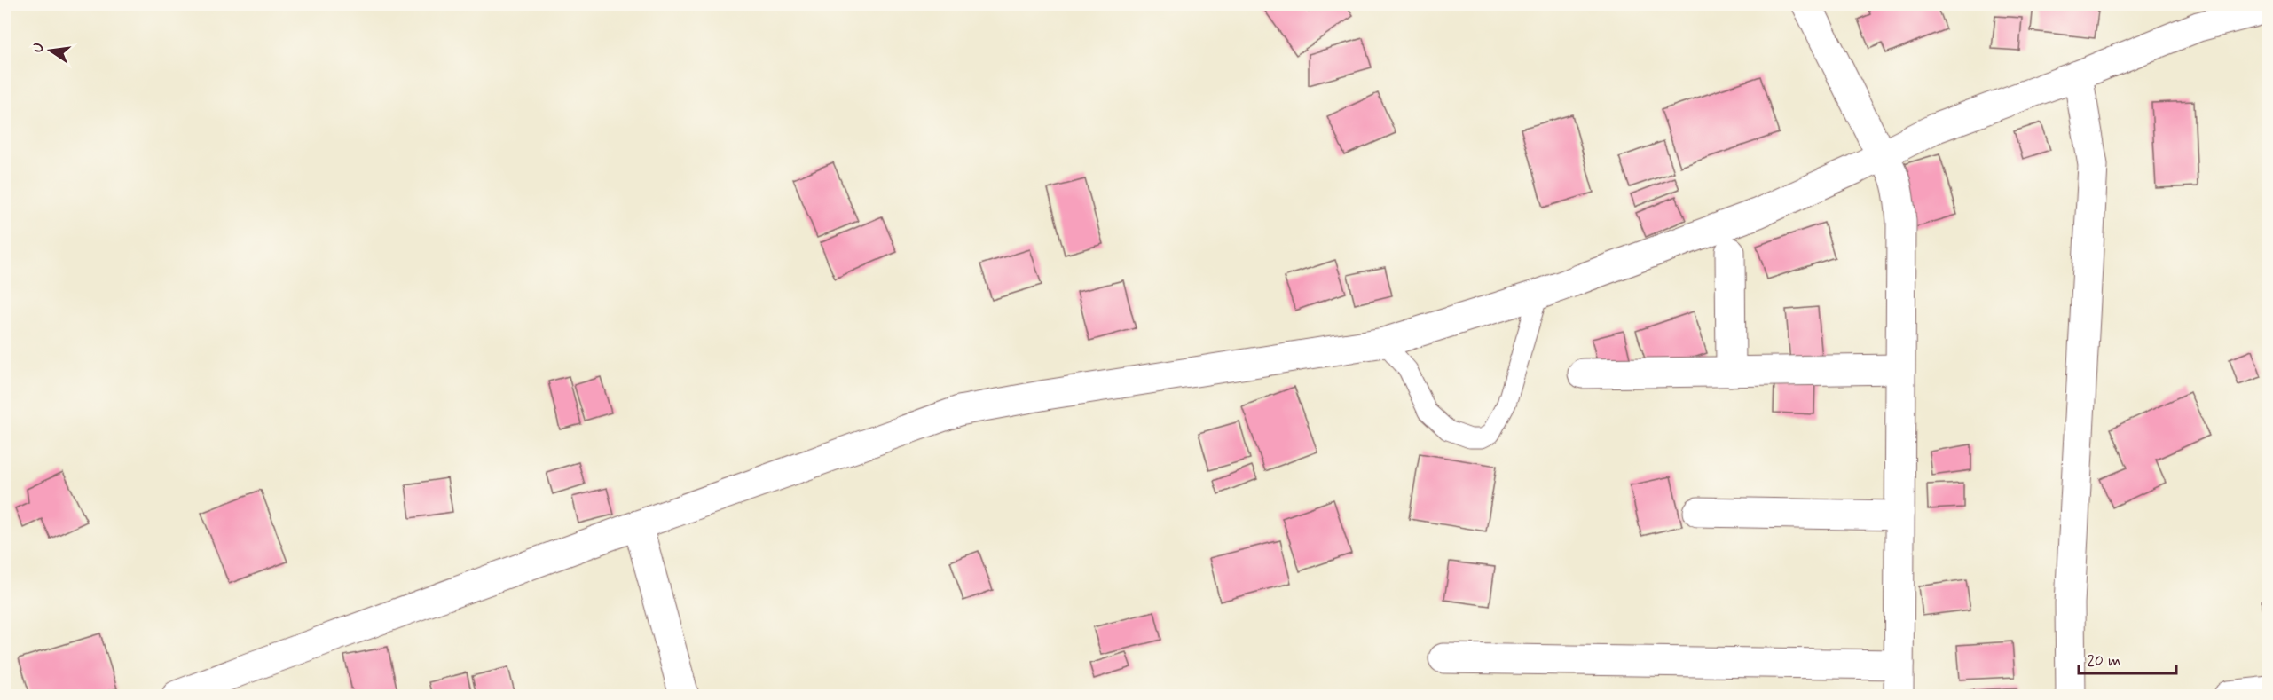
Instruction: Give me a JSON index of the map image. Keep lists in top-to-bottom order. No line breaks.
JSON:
{"scale_bar":"20 m","north":"left"}
